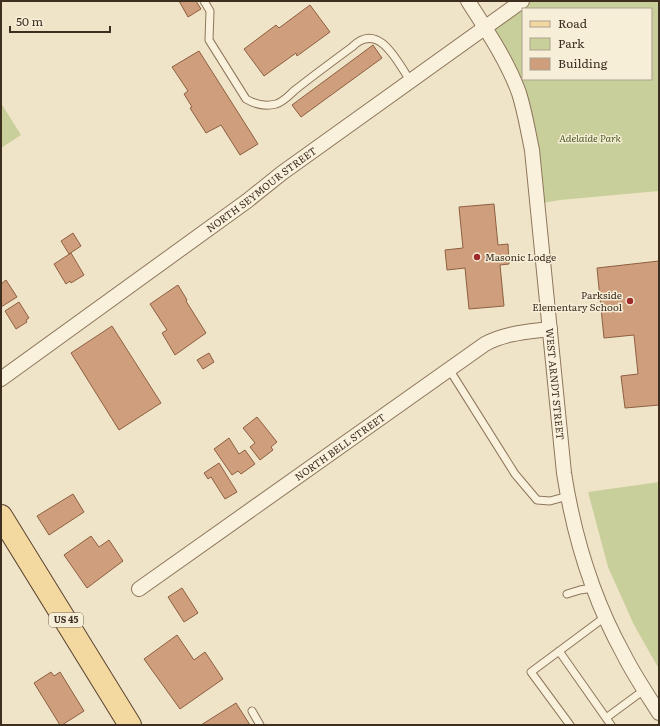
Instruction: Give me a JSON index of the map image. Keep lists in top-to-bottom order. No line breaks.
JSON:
{"streets":{"main road":["US 45"],"street":["NORTH SEYMOUR STREET","WEST ARNDT STREET","NORTH BELL STREET"]},"crossings":[["NORTH SEYMOUR STREET","WEST ARNDT STREET"],["WEST ARNDT STREET","NORTH BELL STREET"]],"parks":["Adelaide Park"],"places":["Masonic Lodge","Parkside Elementary School"],"legend":["Road","Park","Building"],"scale_bar":"50 m"}
